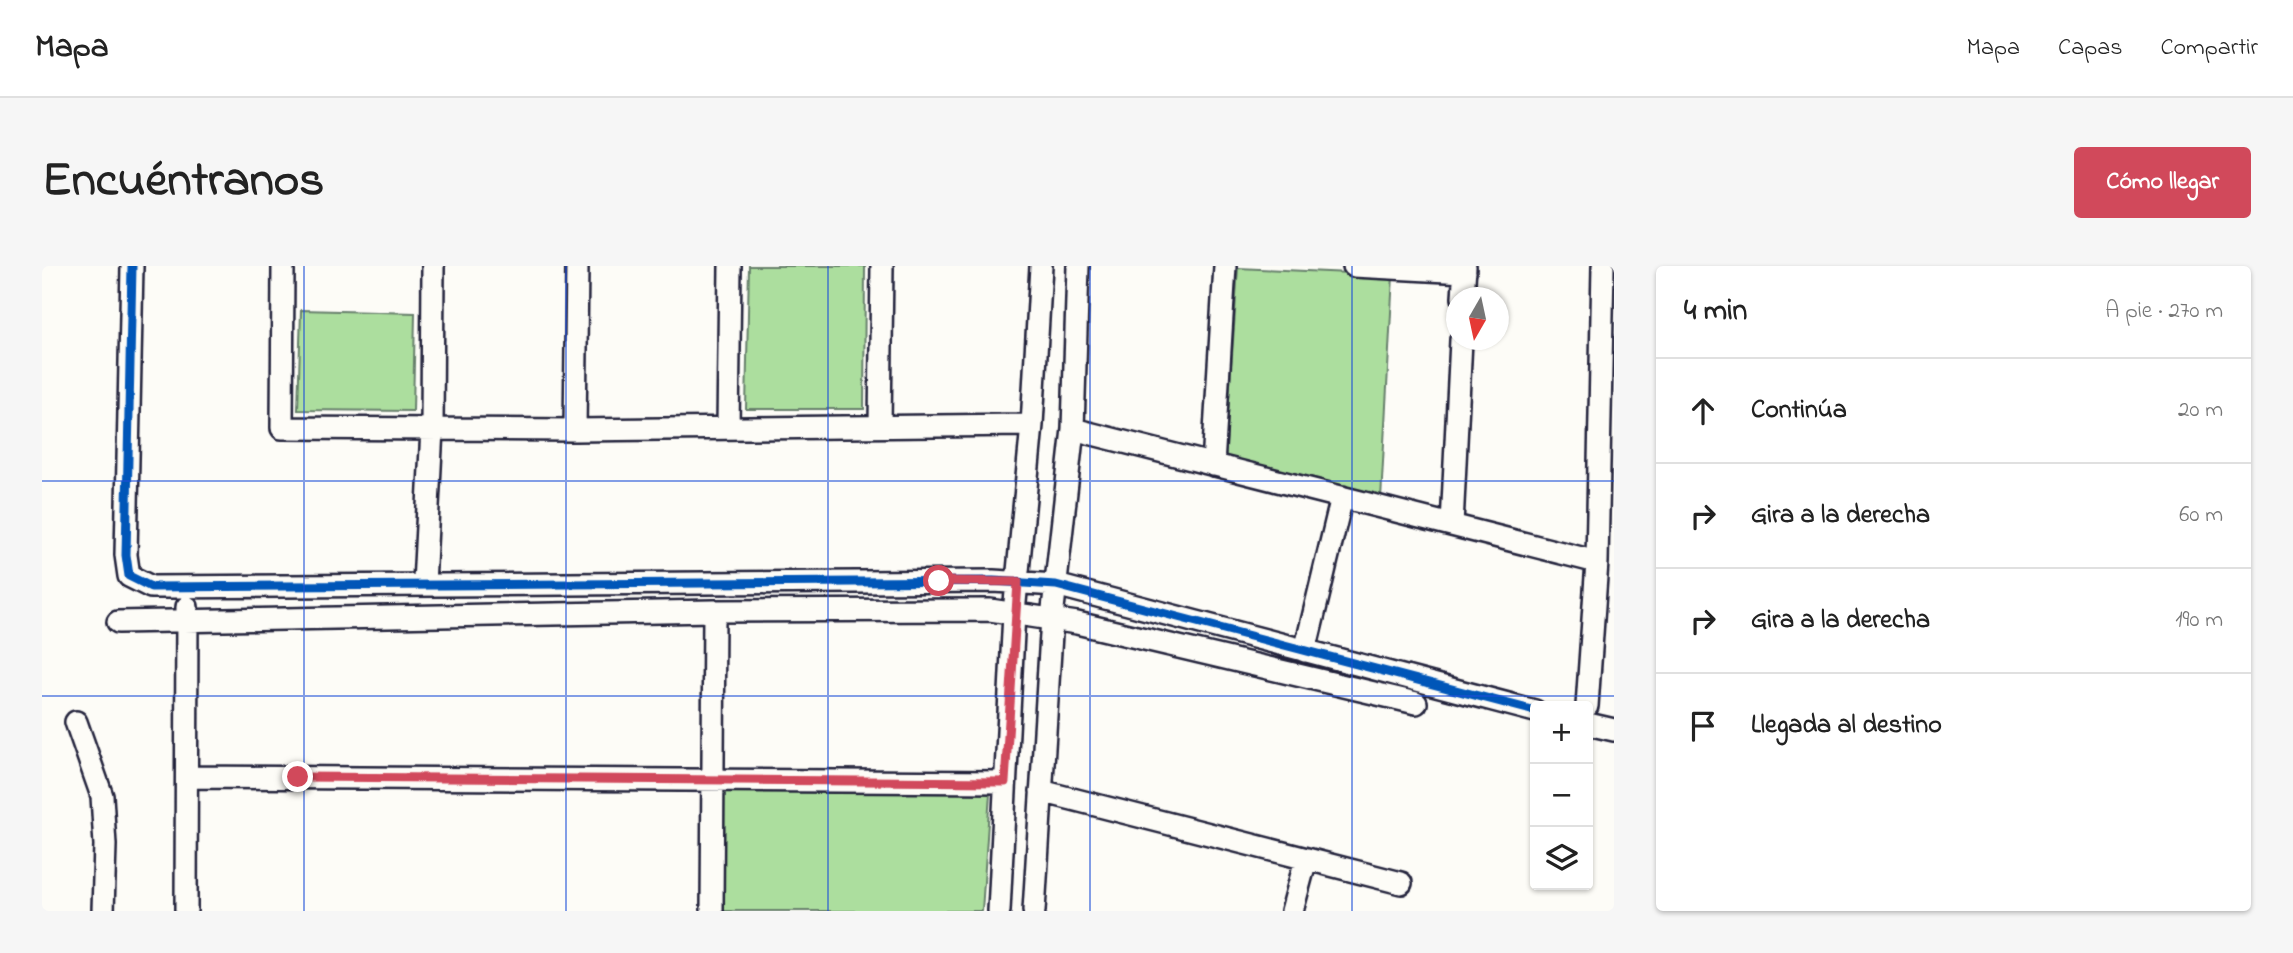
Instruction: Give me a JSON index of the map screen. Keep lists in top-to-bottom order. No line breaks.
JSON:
{"north":"bottom","page":{"header":"Mapa","nav":["Mapa","Capas","Compartir"],"title":"Encuéntranos","buttons":"Cómo llegar","heading":["4 min","A pie · 270 m"],"list":[["Continúa","20 m"],["Gira a la derecha","60 m"],["Gira a la derecha","190 m"],"Llegada al destino"],"map_buttons":["+","−"]}}
